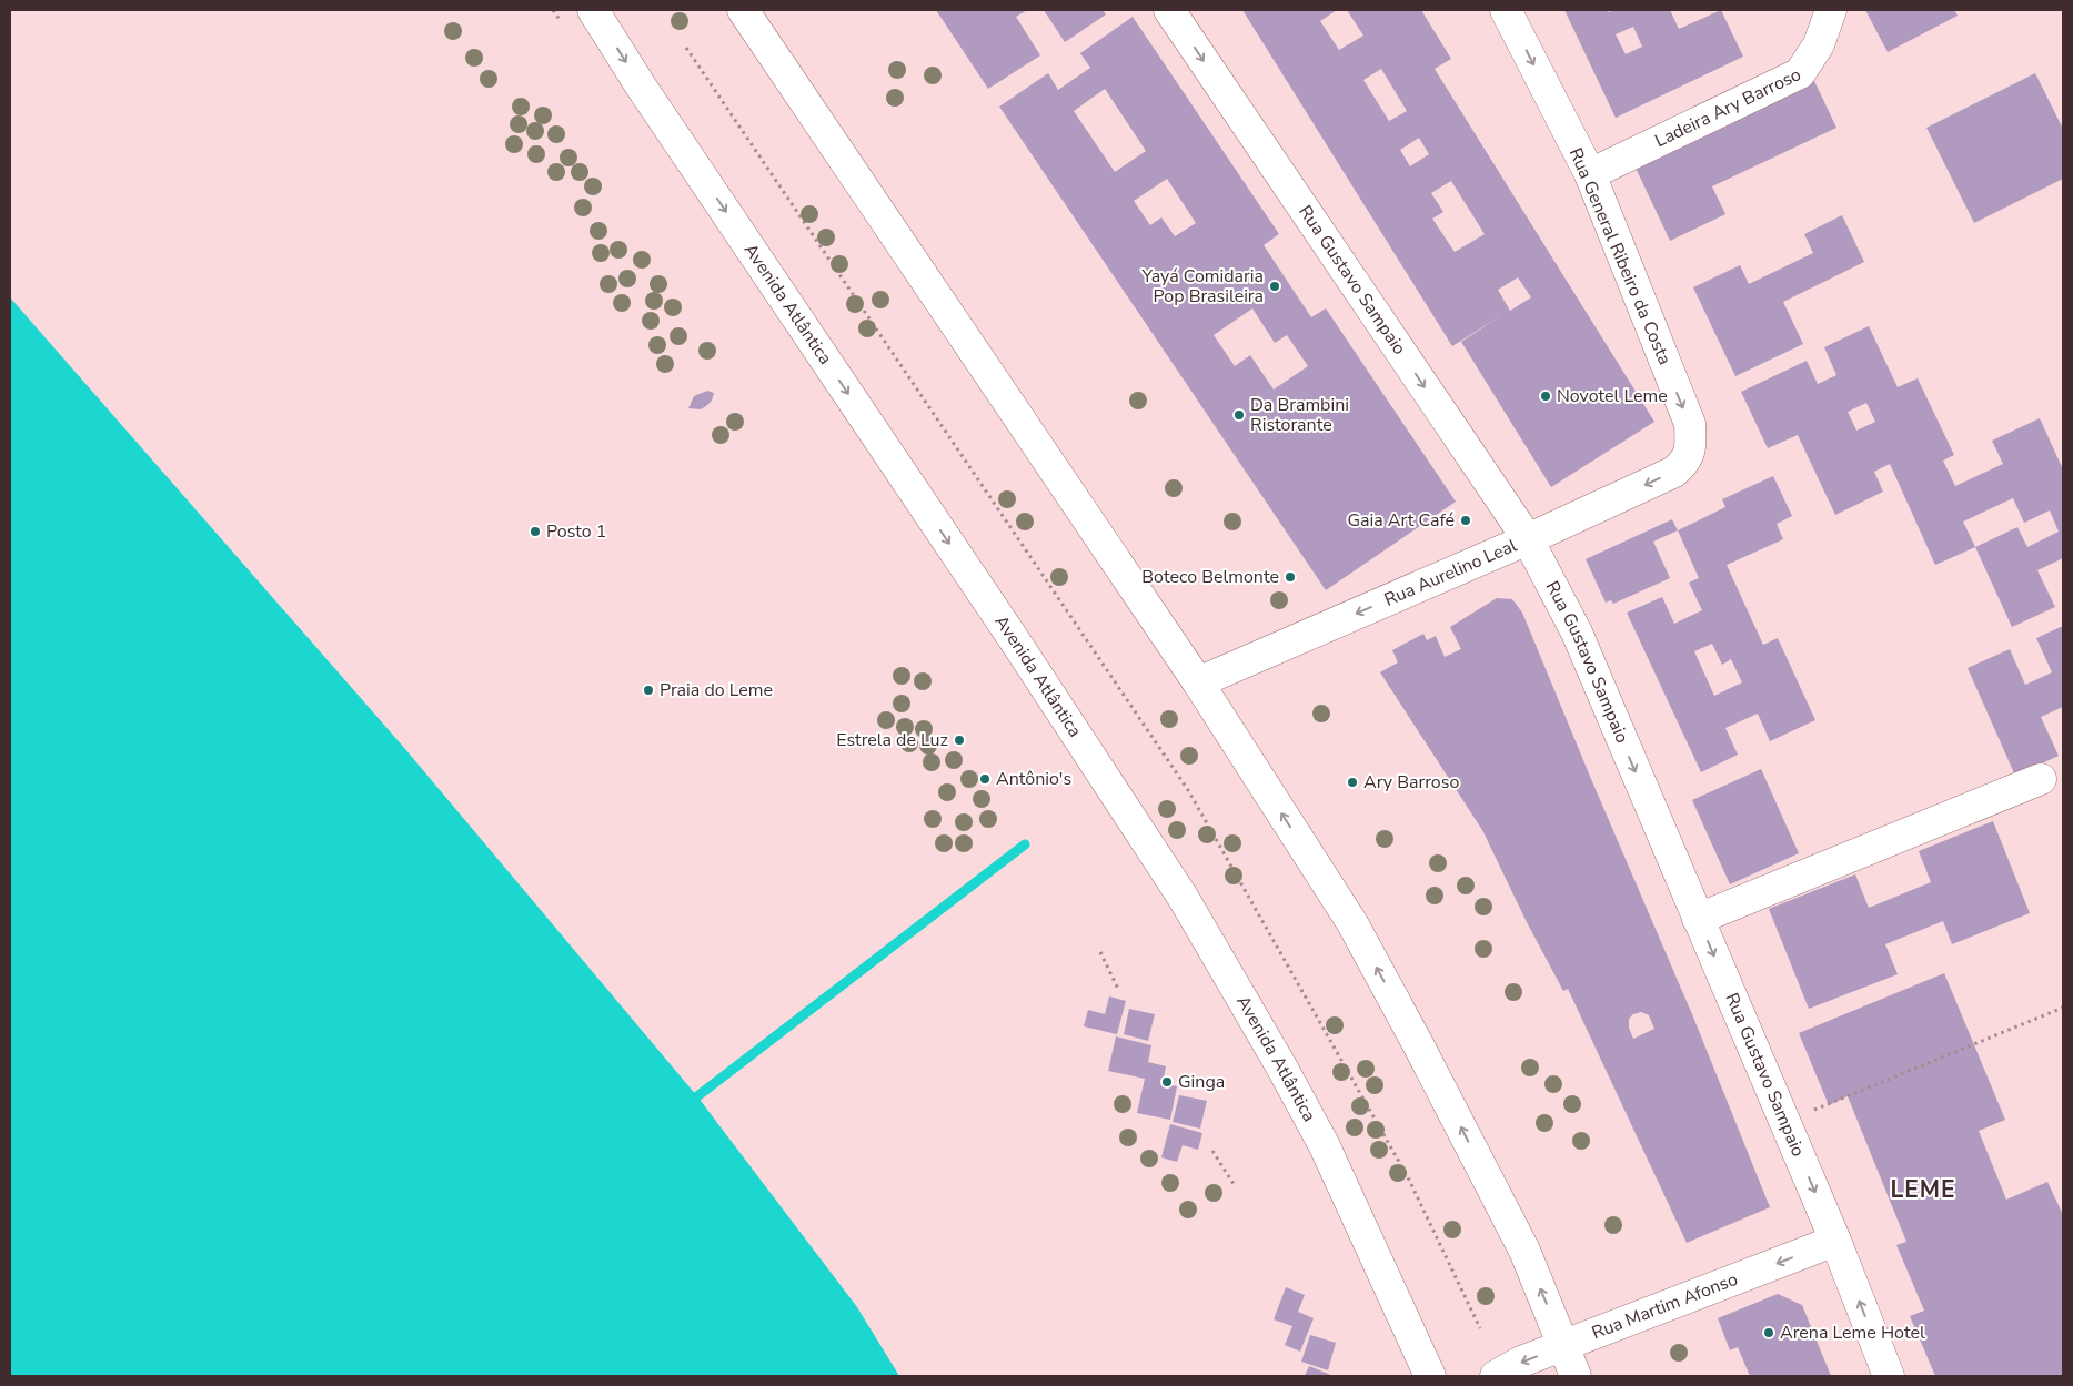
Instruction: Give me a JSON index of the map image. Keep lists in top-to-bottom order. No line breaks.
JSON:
{"streets":{"street":["Ladeira Ary Barroso","Rua General Ribeiro da Costa","Rua Gustavo Sampaio","Avenida Atlântica","Rua Aurelino Leal","Rua Martim Afonso"]},"crossings":[["Ladeira Ary Barroso","Rua General Ribeiro da Costa"],["Rua General Ribeiro da Costa","Rua Aurelino Leal"],["Rua Gustavo Sampaio","Rua Aurelino Leal"],["Rua Gustavo Sampaio","Rua Martim Afonso"]],"one_way":["Rua General Ribeiro da Costa","Rua Gustavo Sampaio","Rua Aurelino Leal","Rua Martim Afonso"],"districts":["LEME"],"places":["Yayá Comidaria Pop Brasileira","Novotel Leme","Da Brambini Ristorante","Gaia Art Café","Posto 1","Boteco Belmonte","Praia do Leme","Estrela de Luz","Antônio's","Ary Barroso","Ginga","Arena Leme Hotel"]}
